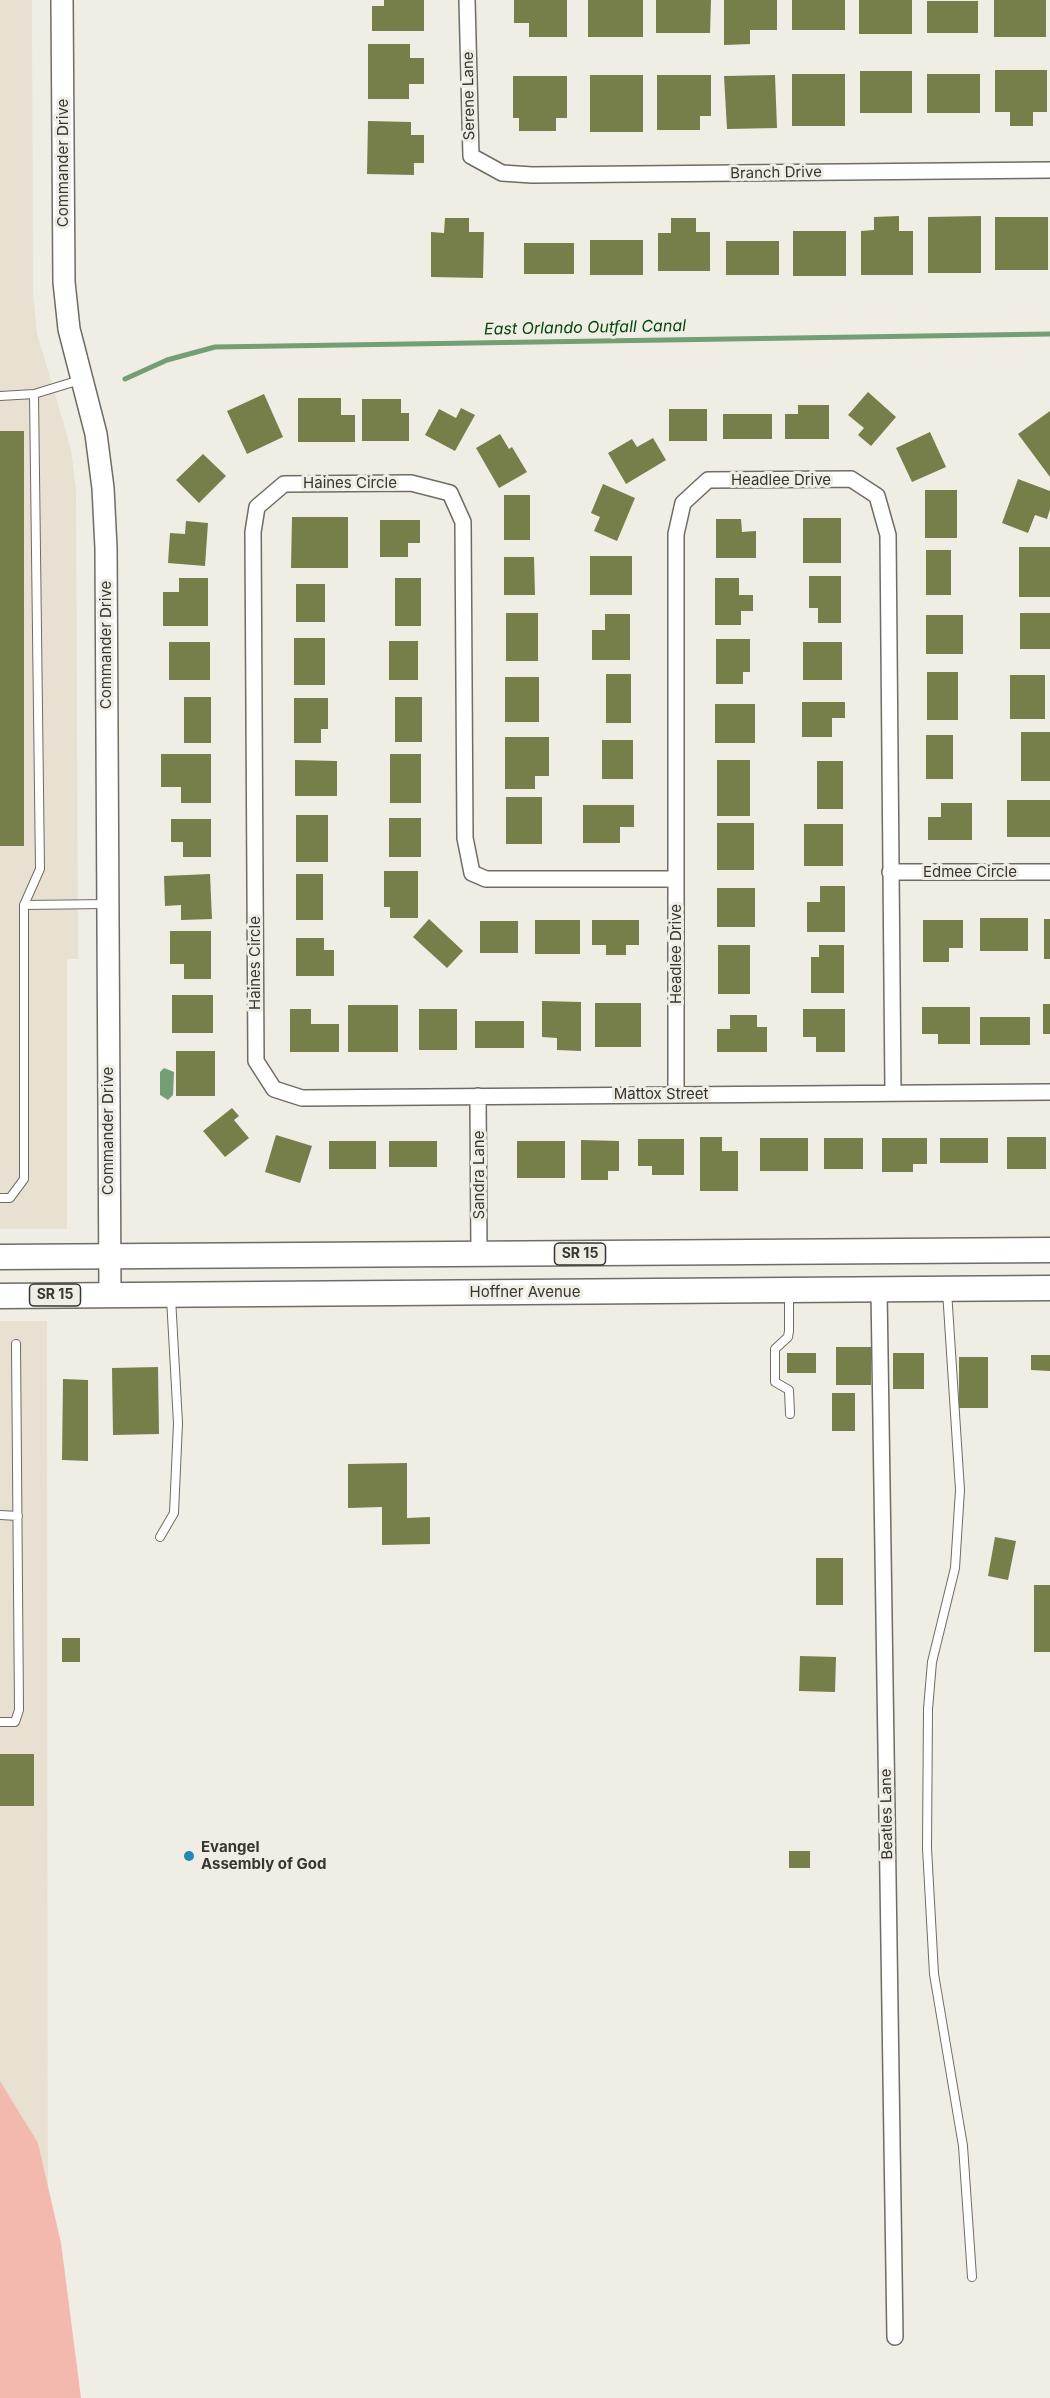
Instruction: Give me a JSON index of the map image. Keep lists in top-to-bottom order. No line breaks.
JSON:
{"streets":{"main road":["SR 15","Hoffner Avenue"],"street":["Serene Lane","Commander Drive","Branch Drive","Headlee Drive","Haines Circle","Edmee Circle","Mattox Street","Sandra Lane","Beatles Lane"]},"crossings":[["Serene Lane","Branch Drive"],["Commander Drive","SR 15"],["Commander Drive","Hoffner Avenue"],["Headlee Drive","Haines Circle"],["Headlee Drive","Edmee Circle"],["Headlee Drive","Mattox Street"],["Haines Circle","Mattox Street"],["Mattox Street","Sandra Lane"],["Sandra Lane","SR 15"],["Hoffner Avenue","Beatles Lane"]],"water":["East Orlando Outfall Canal"],"places":["Evangel Assembly of God"]}
